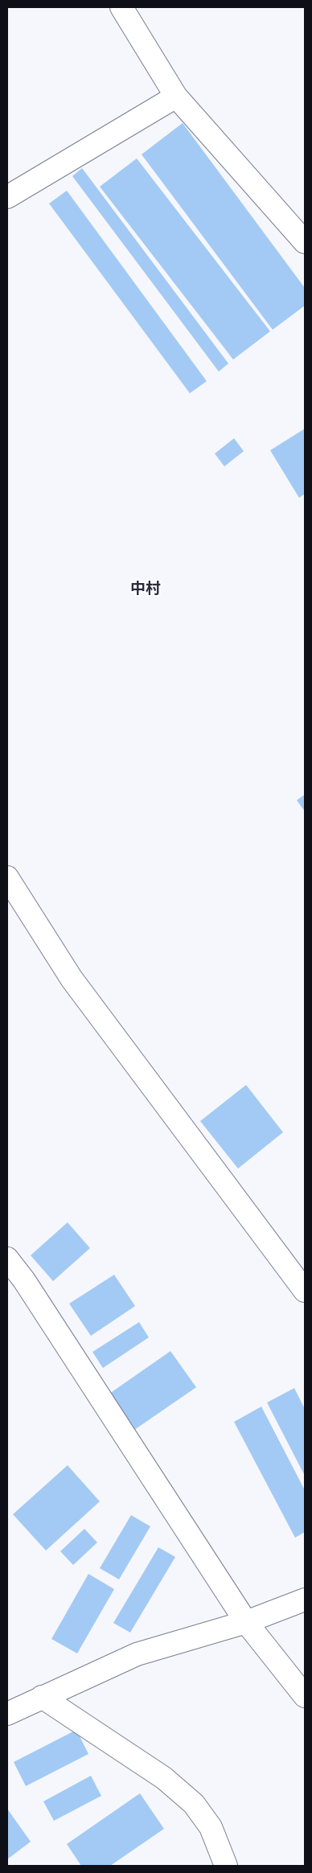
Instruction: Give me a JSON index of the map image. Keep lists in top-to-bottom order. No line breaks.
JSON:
{"districts":["中村"]}
